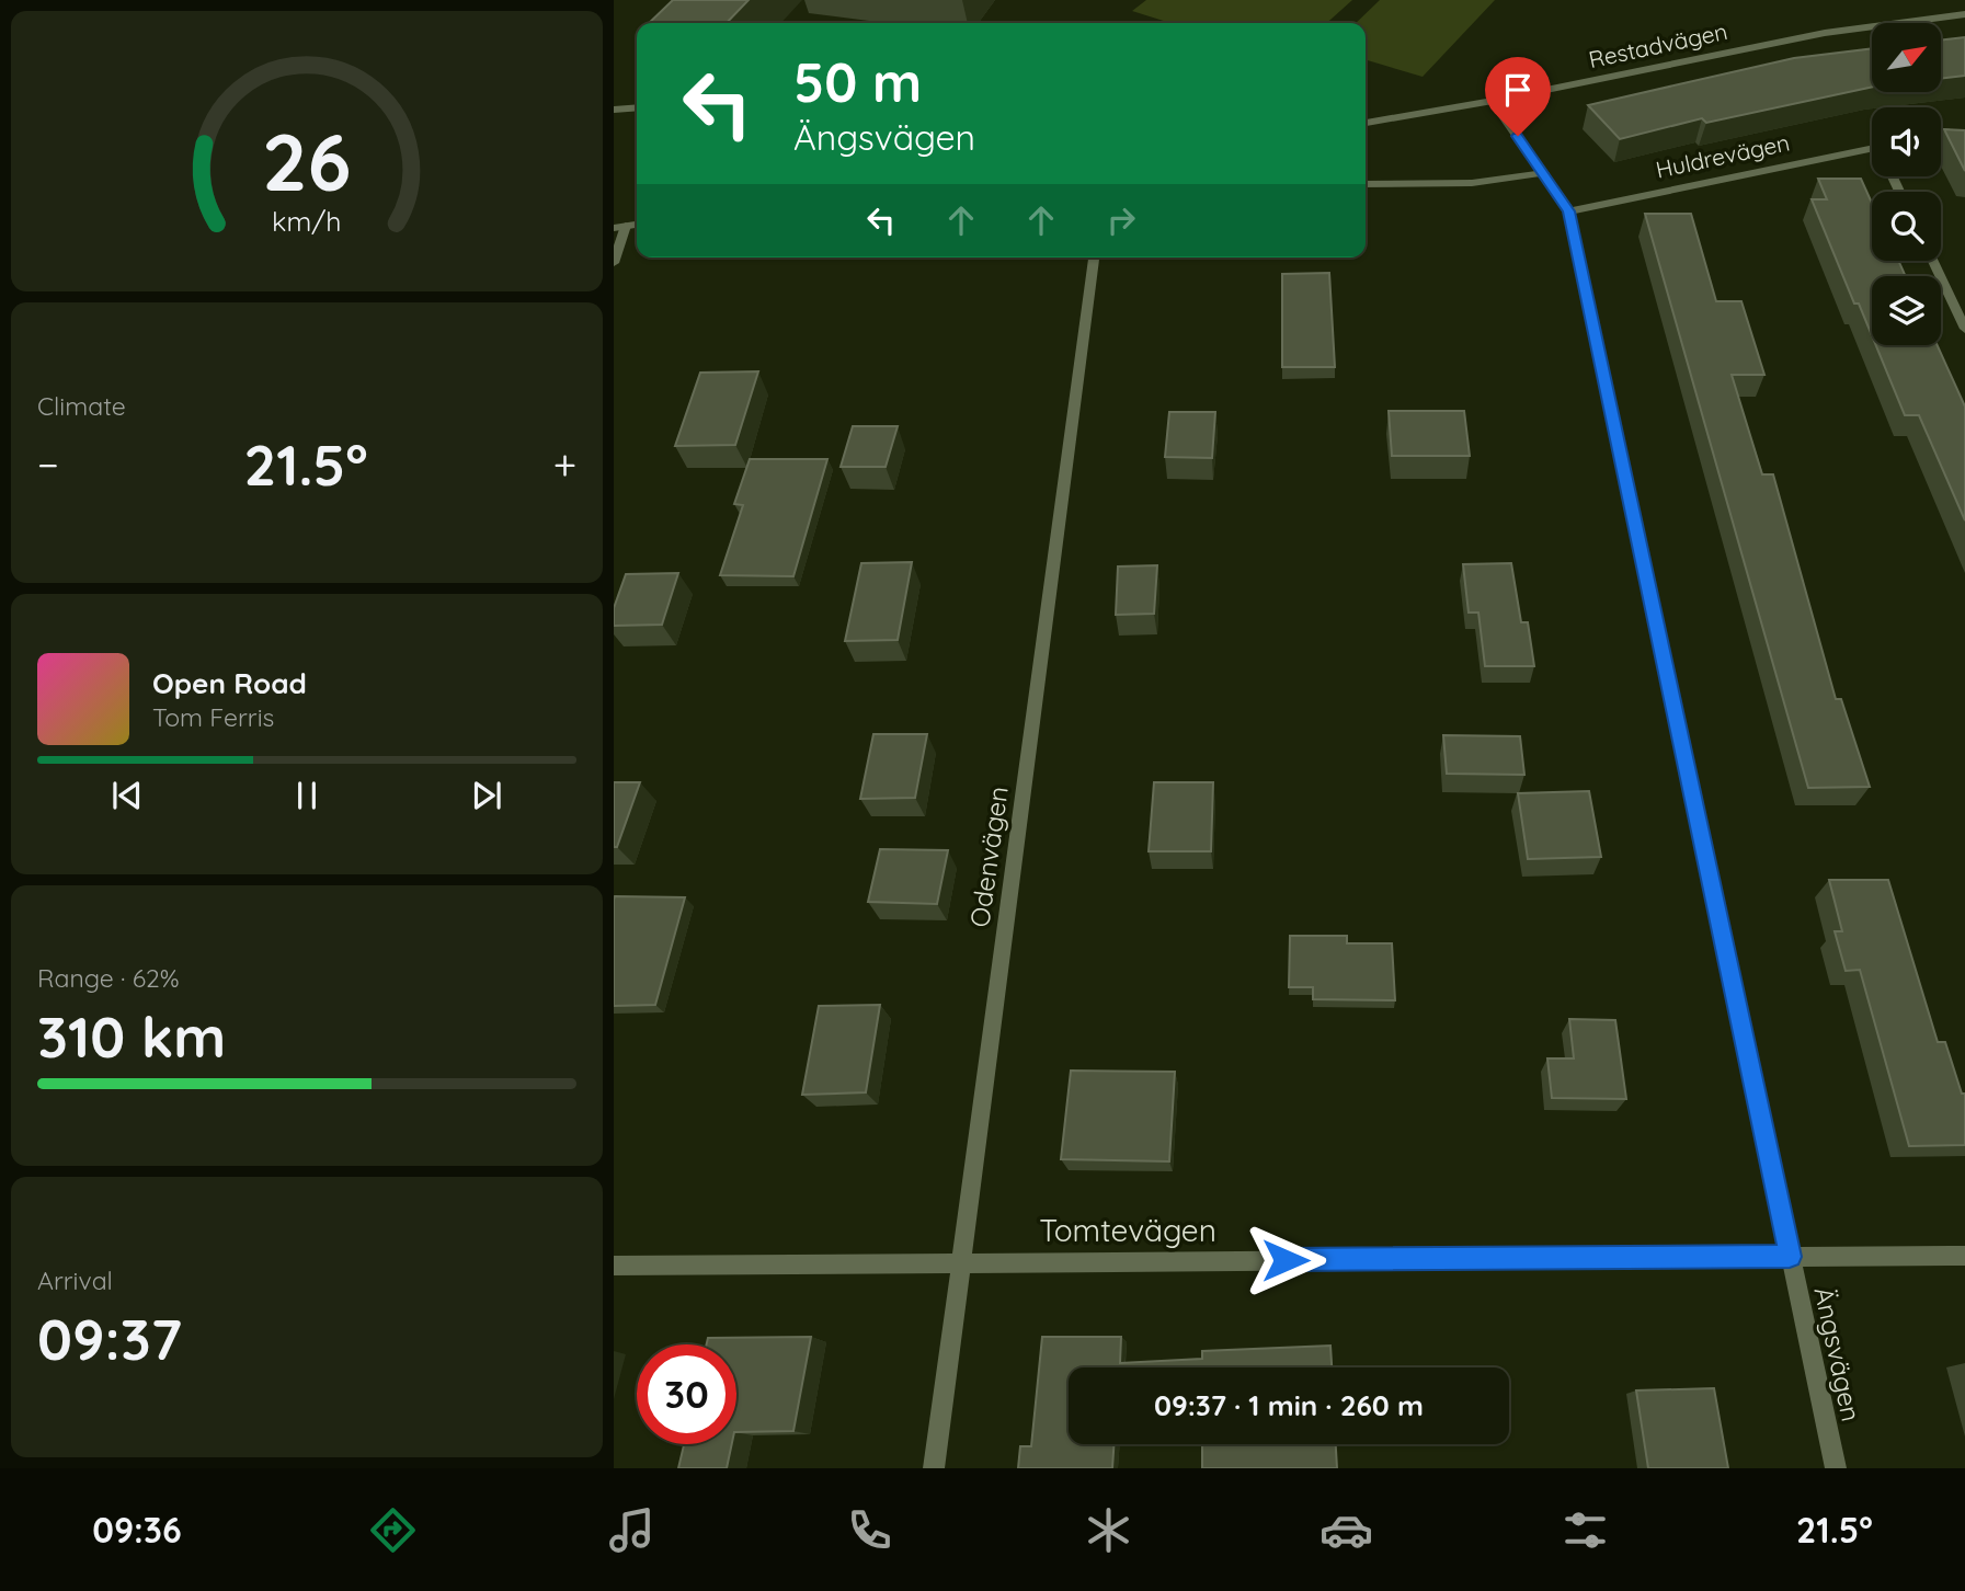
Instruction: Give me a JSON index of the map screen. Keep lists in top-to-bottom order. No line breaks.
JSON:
{"streets":{"street":["Restadvägen","Huldrevägen","Odenvägen","Tomtevägen","Ängsvägen"]},"crossings":[["Restadvägen","Ängsvägen"],["Huldrevägen","Ängsvägen"],["Odenvägen","Tomtevägen"],["Tomtevägen","Ängsvägen"]],"north":"top right","page":{"turn":["50 m","Ängsvägen"],"tile":["Climate",["Range · 62%","310 km"],["Arrival","09:37"]],"heat":["−","21.5°","+"],"song":["Open Road","Tom Ferris"],"limit":"30","trip":"09:37 · 1 min · 260 m","tabs":["09:36","21.5°"],"gauge":["26","km/h"]}}
